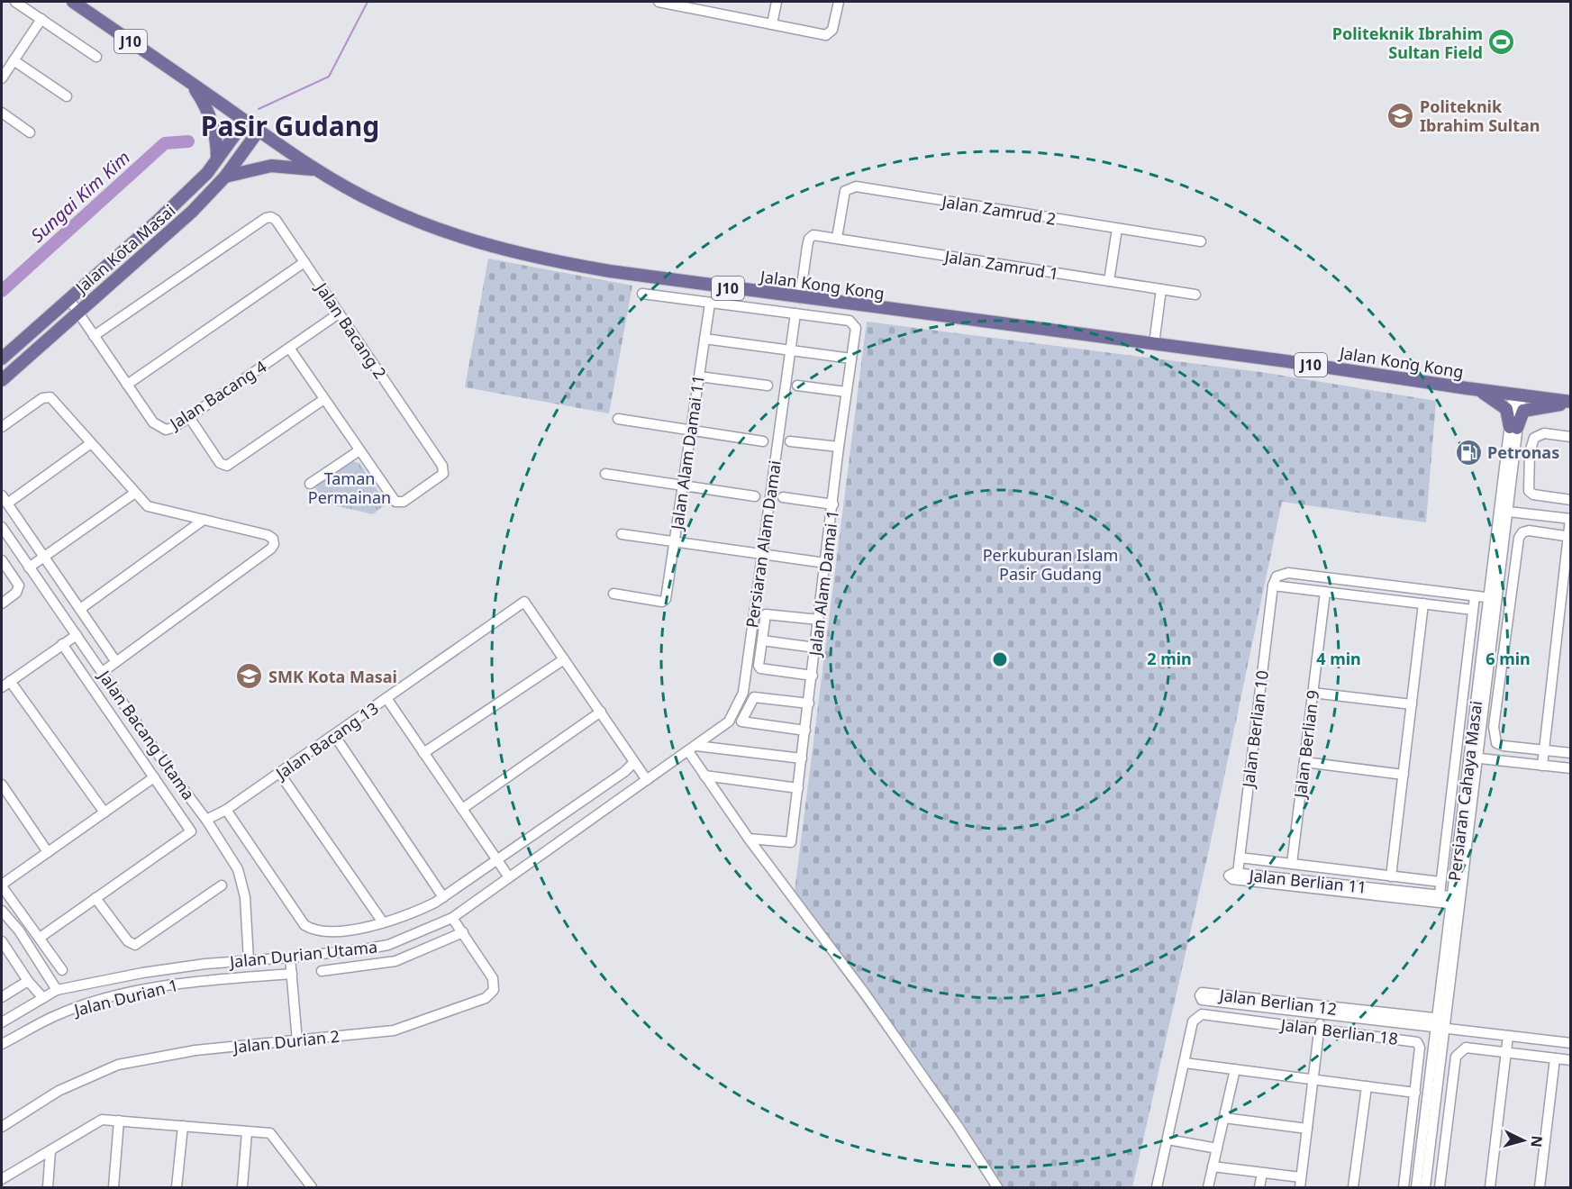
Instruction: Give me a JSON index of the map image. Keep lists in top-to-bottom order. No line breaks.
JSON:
{"streets":{"main road":["J10","Jalan Kota Masai","Jalan Kong Kong"],"street":["Jalan Zamrud 2","Jalan Zamrud 1","Jalan Bacang 2","Jalan Bacang 4","Jalan Alam Damai 11","Persiaran Alam Damai","Jalan Alam Damai 1","Jalan Berlian 10","Jalan Bacang Utama","Jalan Bacang 13","Jalan Berlian 9","Persiaran Cahaya Masai","Jalan Berlian 11","Jalan Durian Utama","Jalan Durian 1","Jalan Berlian 12","Jalan Berlian 18","Jalan Durian 2"]},"crossings":[["Jalan Zamrud 2","Jalan Zamrud 1"],["Jalan Kota Masai","Jalan Kong Kong"],["Jalan Kota Masai","Jalan Bacang 4"],["Jalan Zamrud 1","Jalan Kong Kong"],["Jalan Kong Kong","Persiaran Cahaya Masai"],["Jalan Bacang 2","Jalan Bacang 4"],["Persiaran Alam Damai","Jalan Alam Damai 1"],["Persiaran Alam Damai","Jalan Durian Utama"],["Jalan Berlian 10","Jalan Berlian 11"],["Jalan Bacang Utama","Jalan Bacang 13"],["Jalan Bacang Utama","Jalan Durian Utama"],["Persiaran Cahaya Masai","Jalan Berlian 11"],["Persiaran Cahaya Masai","Jalan Berlian 12"],["Jalan Durian Utama","Jalan Durian 2"]],"districts":["Pasir Gudang"],"water":["Sungai Kim Kim"],"parks":["Taman Permainan","Perkuburan Islam Pasir Gudang"],"places":{"sports":["Politeknik Ibrahim Sultan Field"],"school or university":["Politeknik Ibrahim Sultan","SMK Kota Masai"],"fuel station":["Petronas"]},"north":"right","rings":["2 min","4 min","6 min"]}
